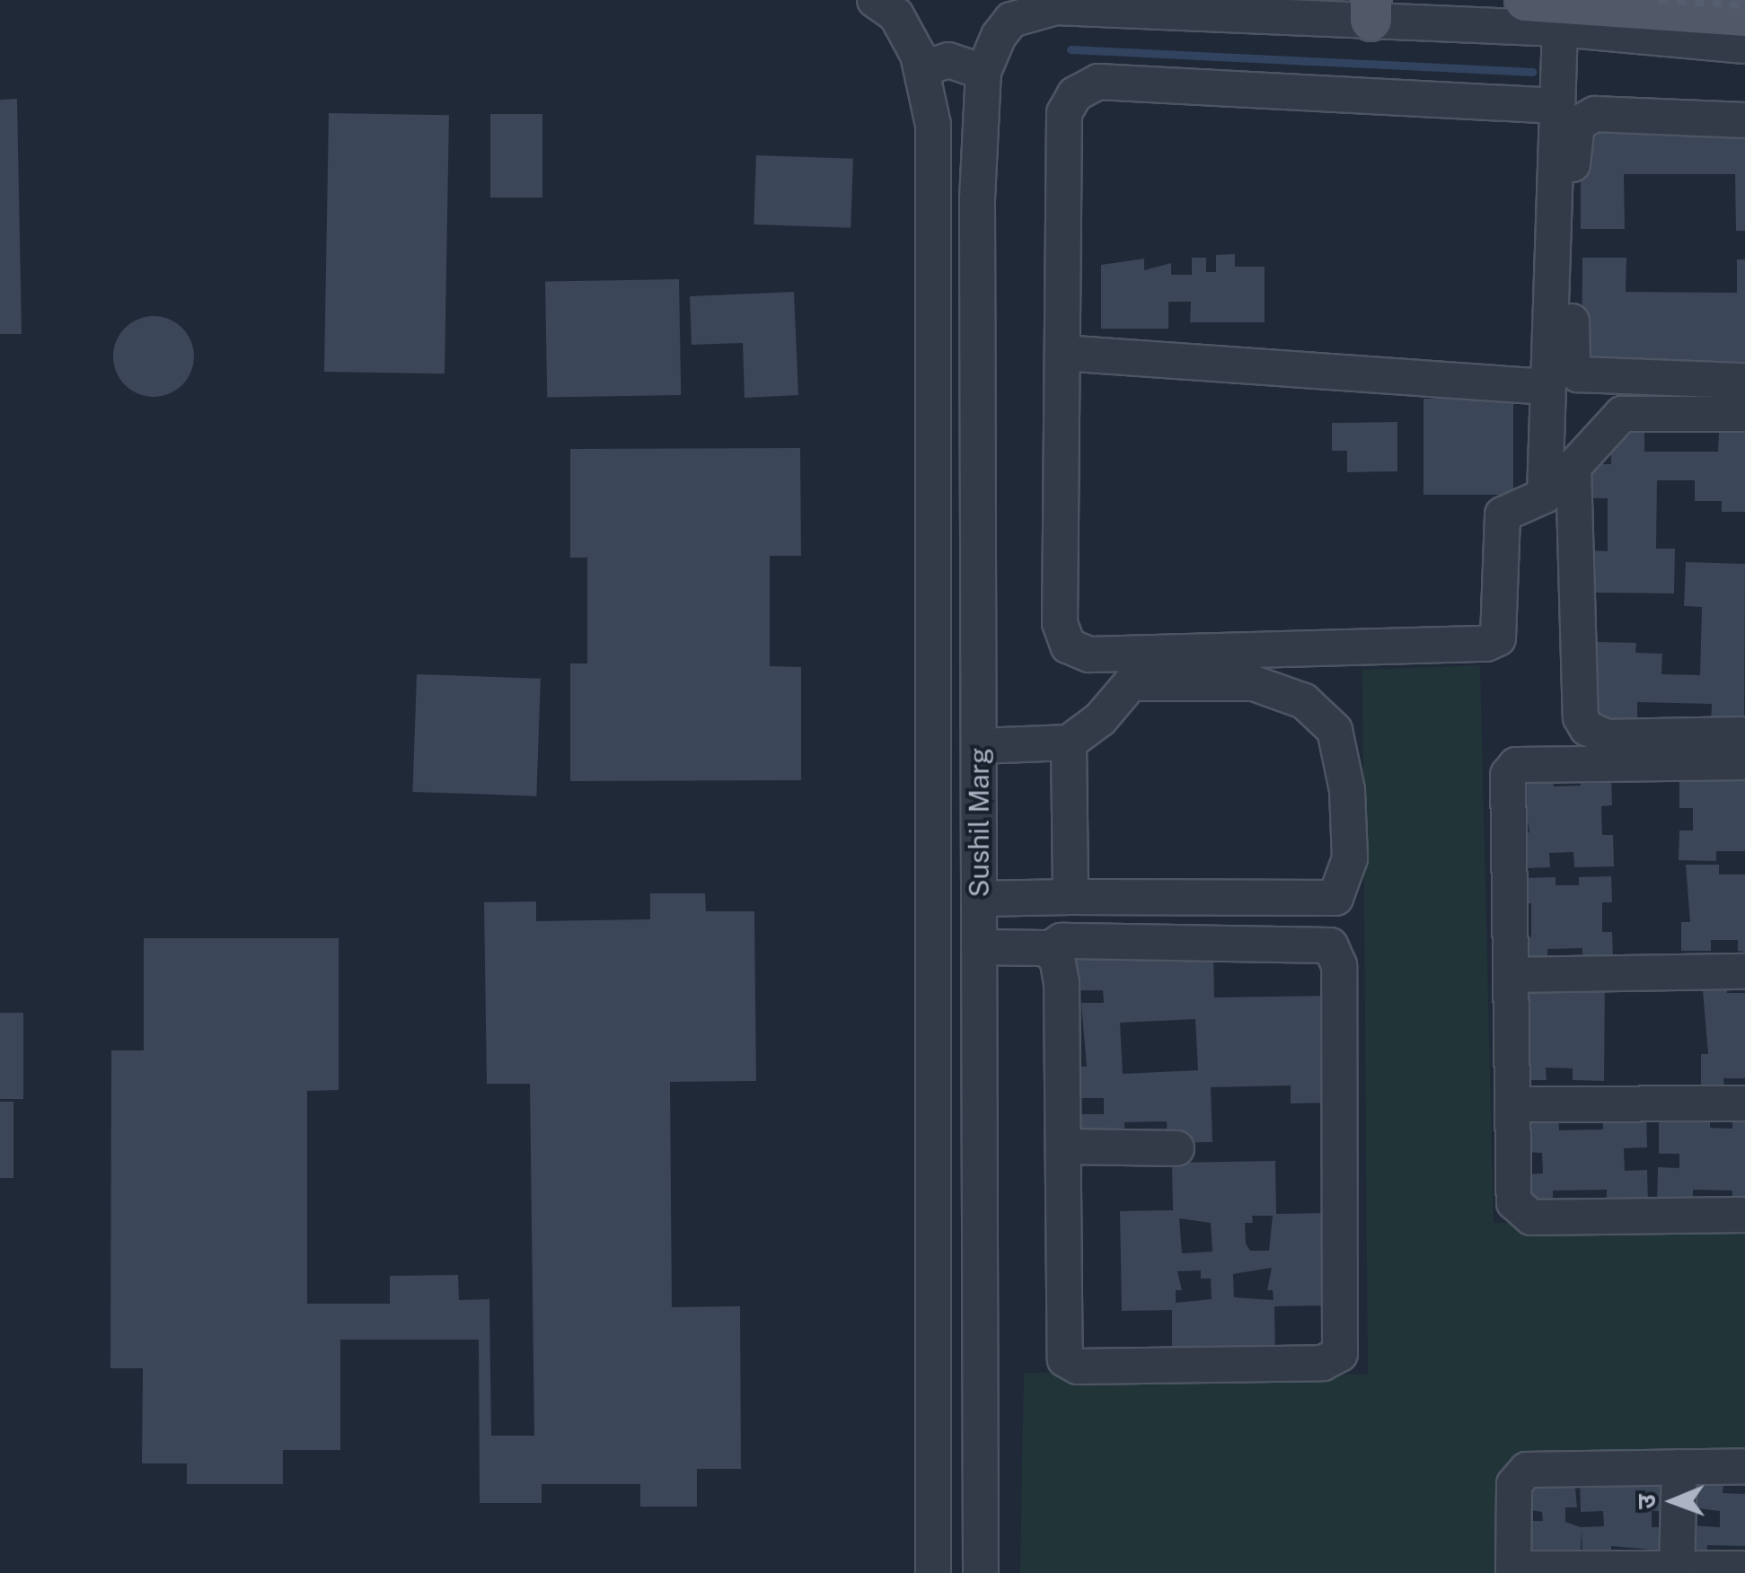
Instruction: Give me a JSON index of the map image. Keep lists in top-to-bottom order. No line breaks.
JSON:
{"streets":{"street":["Sushil Marg"]},"north":"left"}
